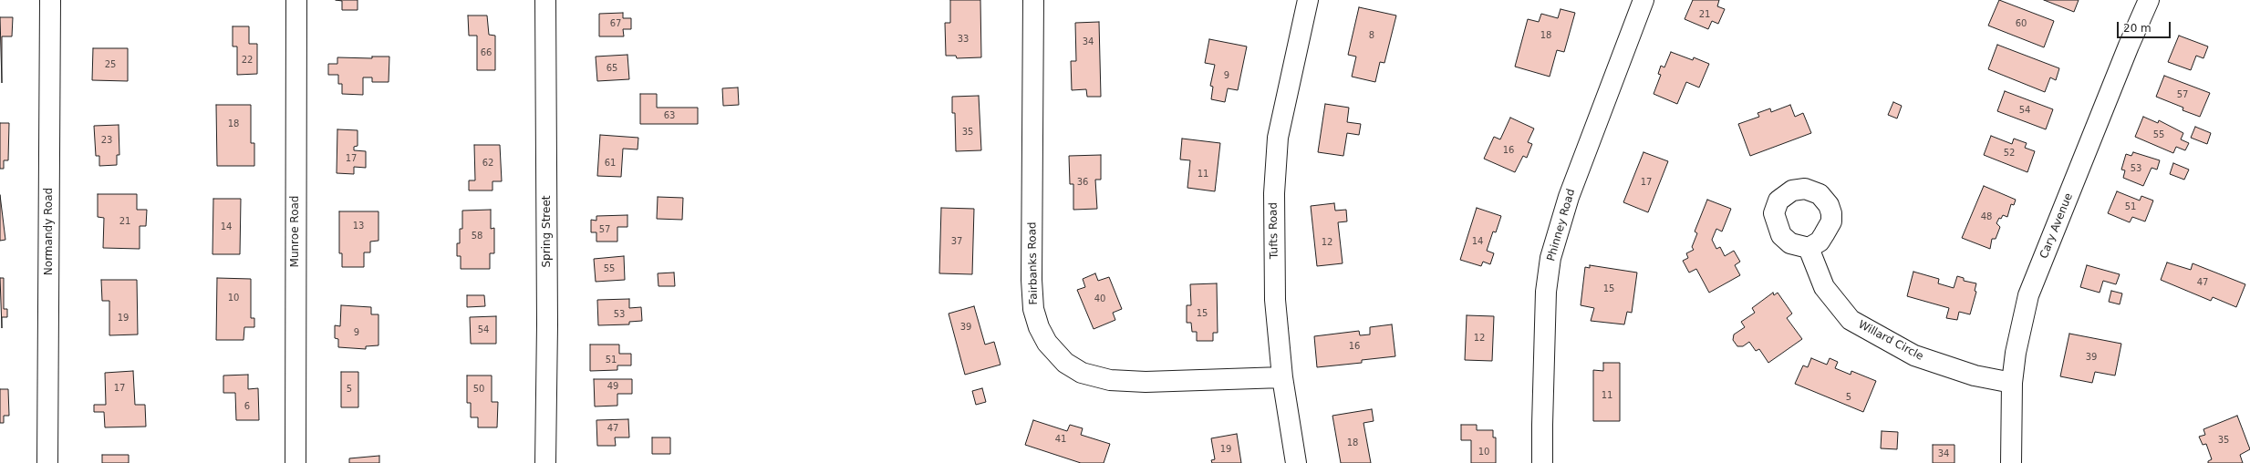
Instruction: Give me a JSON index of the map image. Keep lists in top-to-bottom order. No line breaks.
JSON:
{"streets":{"street":["Phinney Road","Cary Avenue","Tufts Road","Normandy Road","Munroe Road","Spring Street","Fairbanks Road","Willard Circle"]},"crossings":[["Cary Avenue","Willard Circle"],["Tufts Road","Fairbanks Road"]],"house_numbers":["21","67","60","8","18","33","34","66","22","25","65","9","57","54","63","18","35","55","23","16","52","17","62","61","53","11","36","17","51","48","21","13","14","57","58","37","14","12","55","47","15","10","40","15","53","19","39","54","9","12","16","39","51","49","17","5","50","11","5","6","47","41","35","18","19","10","34"],"scale_bar":"20 m"}
